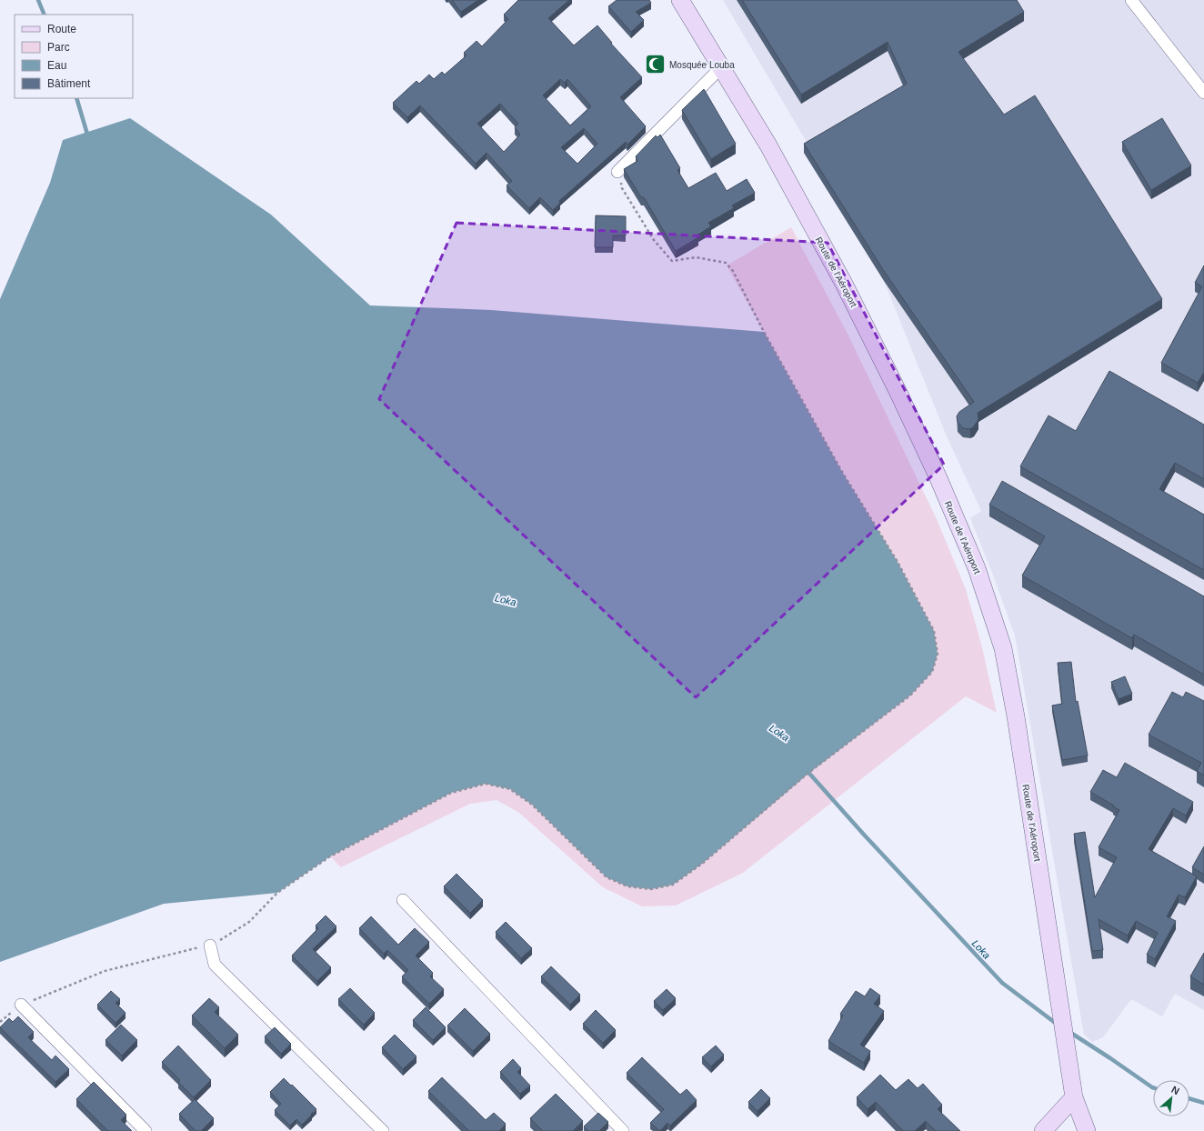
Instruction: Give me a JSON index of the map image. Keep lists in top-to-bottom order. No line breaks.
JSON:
{"streets":{"main road":["Route de l'Aéroport"]},"water":["Loka"],"places":{"mosque":["Mosquée Louba"]},"legend":["Route","Parc","Eau","Bâtiment"],"north":"top right"}
